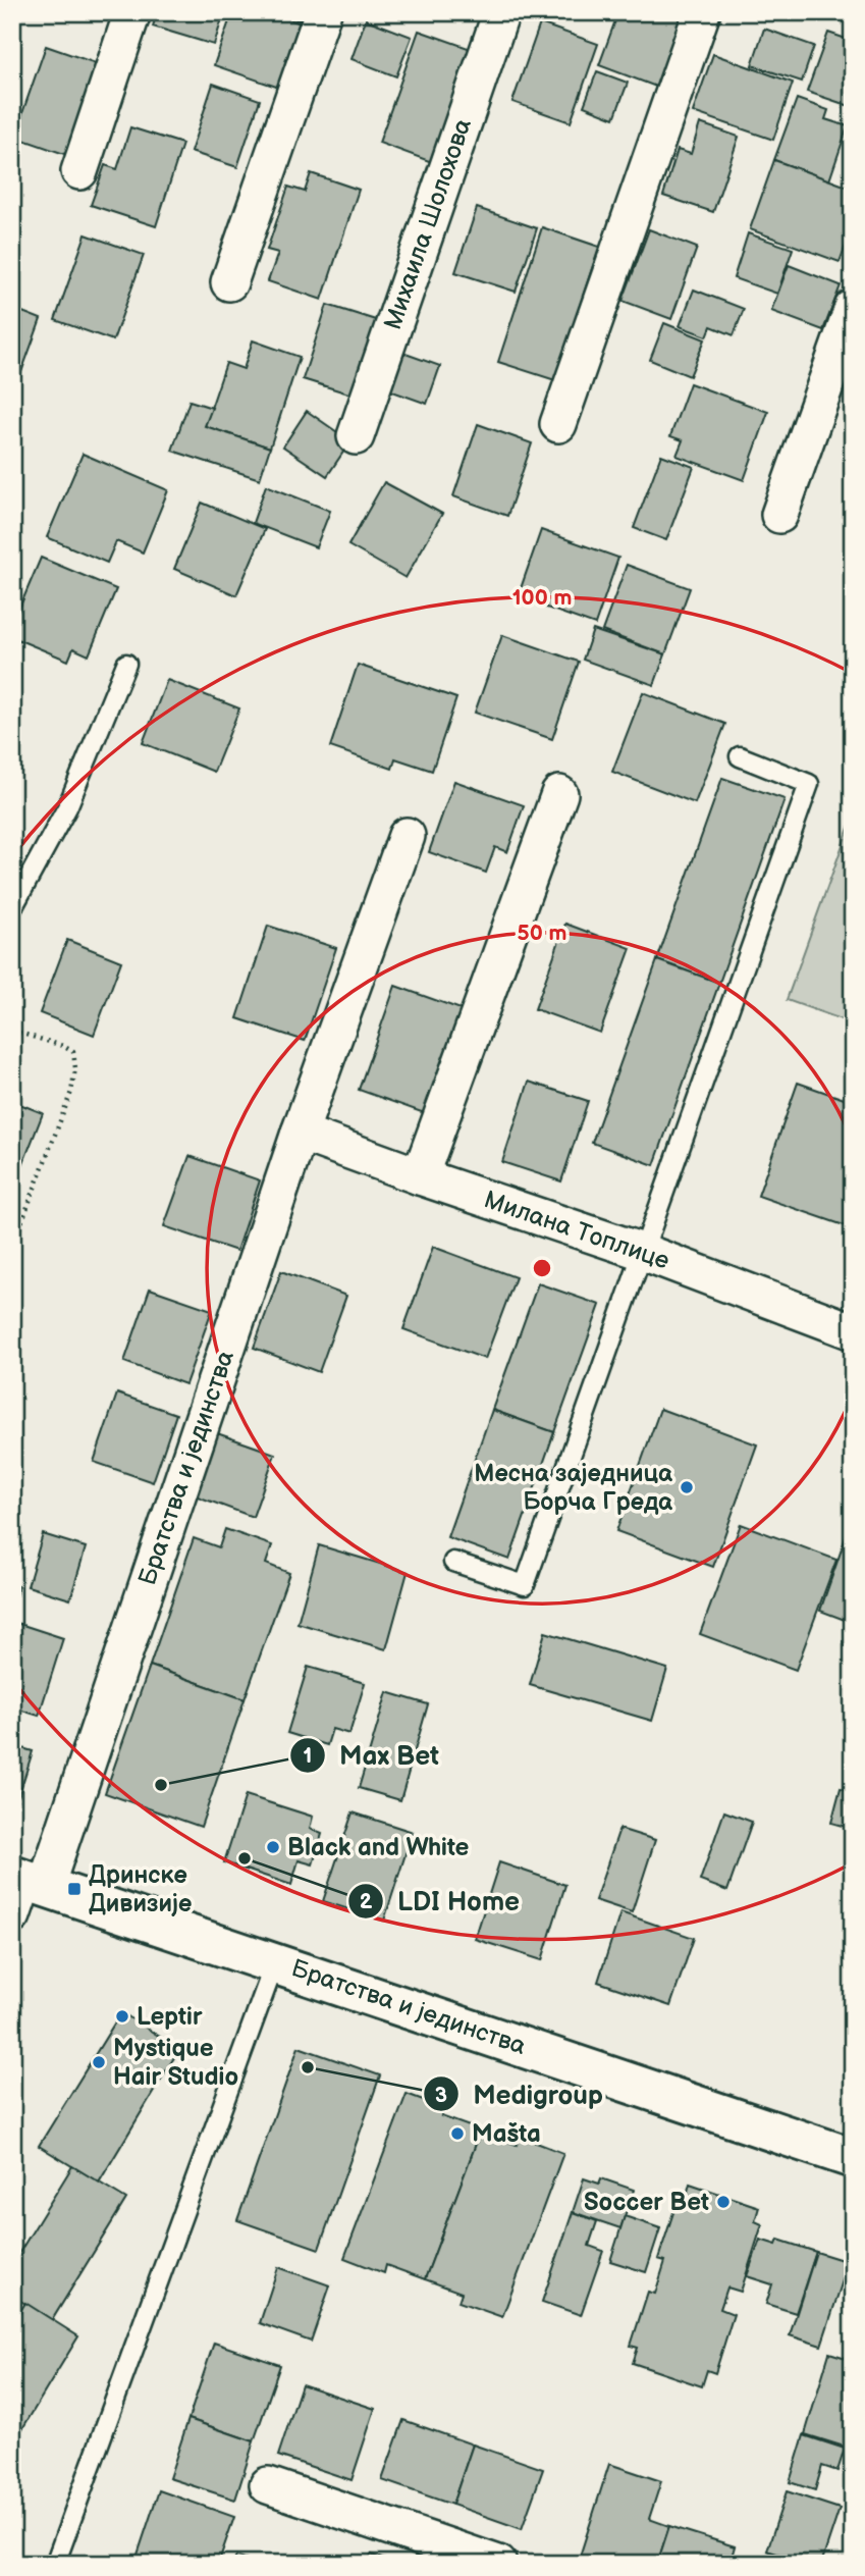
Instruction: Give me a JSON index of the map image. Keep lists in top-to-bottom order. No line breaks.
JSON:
{"streets":{"street":["Михаила Шолохова","Милана Топлице","Братства и јединства"]},"crossings":[["Милана Топлице","Братства и јединства"]],"places":{"other":["Месна заједница Борча Греда","Max Bet","Black and White","LDI Home","Leptir","Mystique Hair Studio","Medigroup","Mašta","Soccer Bet"],"transit":["Дринске Дивизије"]},"rings":["100 m","50 m"]}
